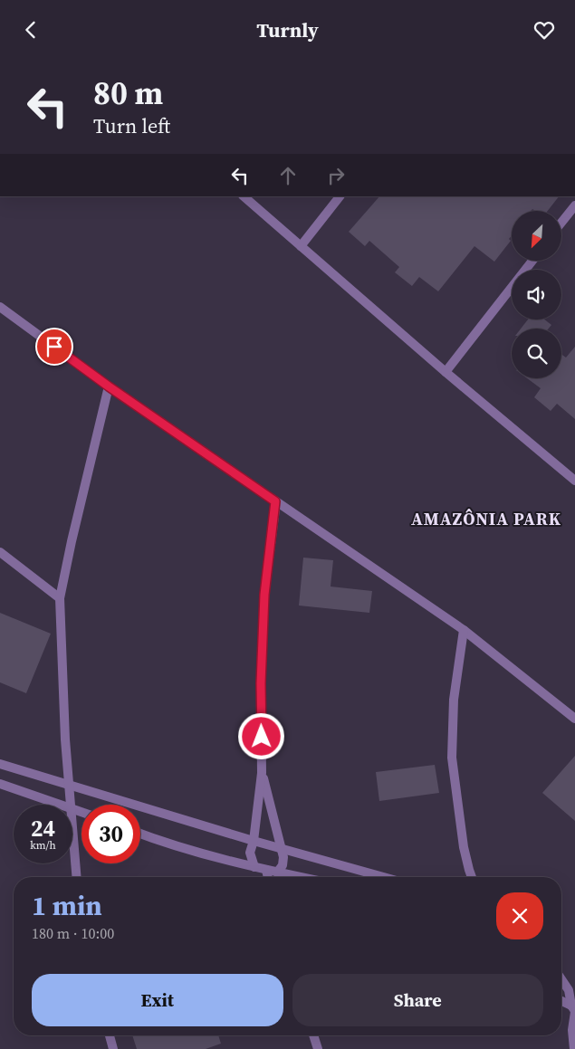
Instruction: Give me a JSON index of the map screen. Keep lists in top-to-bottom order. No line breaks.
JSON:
{"districts":["AMAZÔNIA PARK"],"north":"bottom left","page":{"header":"Turnly","turn":["80 m","Turn left"],"speed":"24 km/h","limit":"30","heading":["1 min","180 m · 10:00"],"buttons":["Exit","Share"]}}
